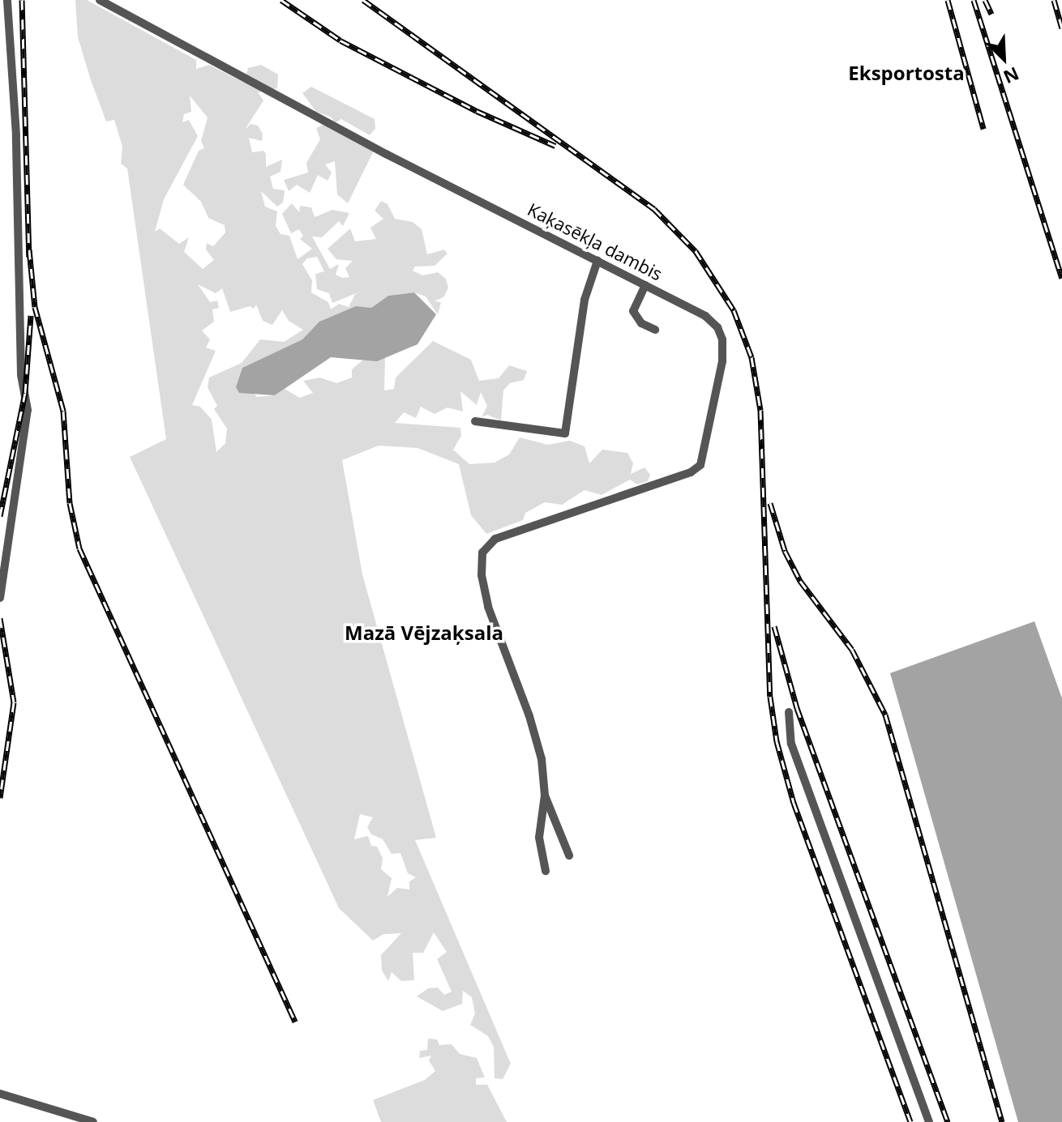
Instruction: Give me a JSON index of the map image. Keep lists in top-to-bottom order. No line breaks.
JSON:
{"streets":{"street":["Kaķasēkļa dambis"]},"districts":["Eksportosta","Mazā Vējzaķsala"],"north":"bottom right"}
